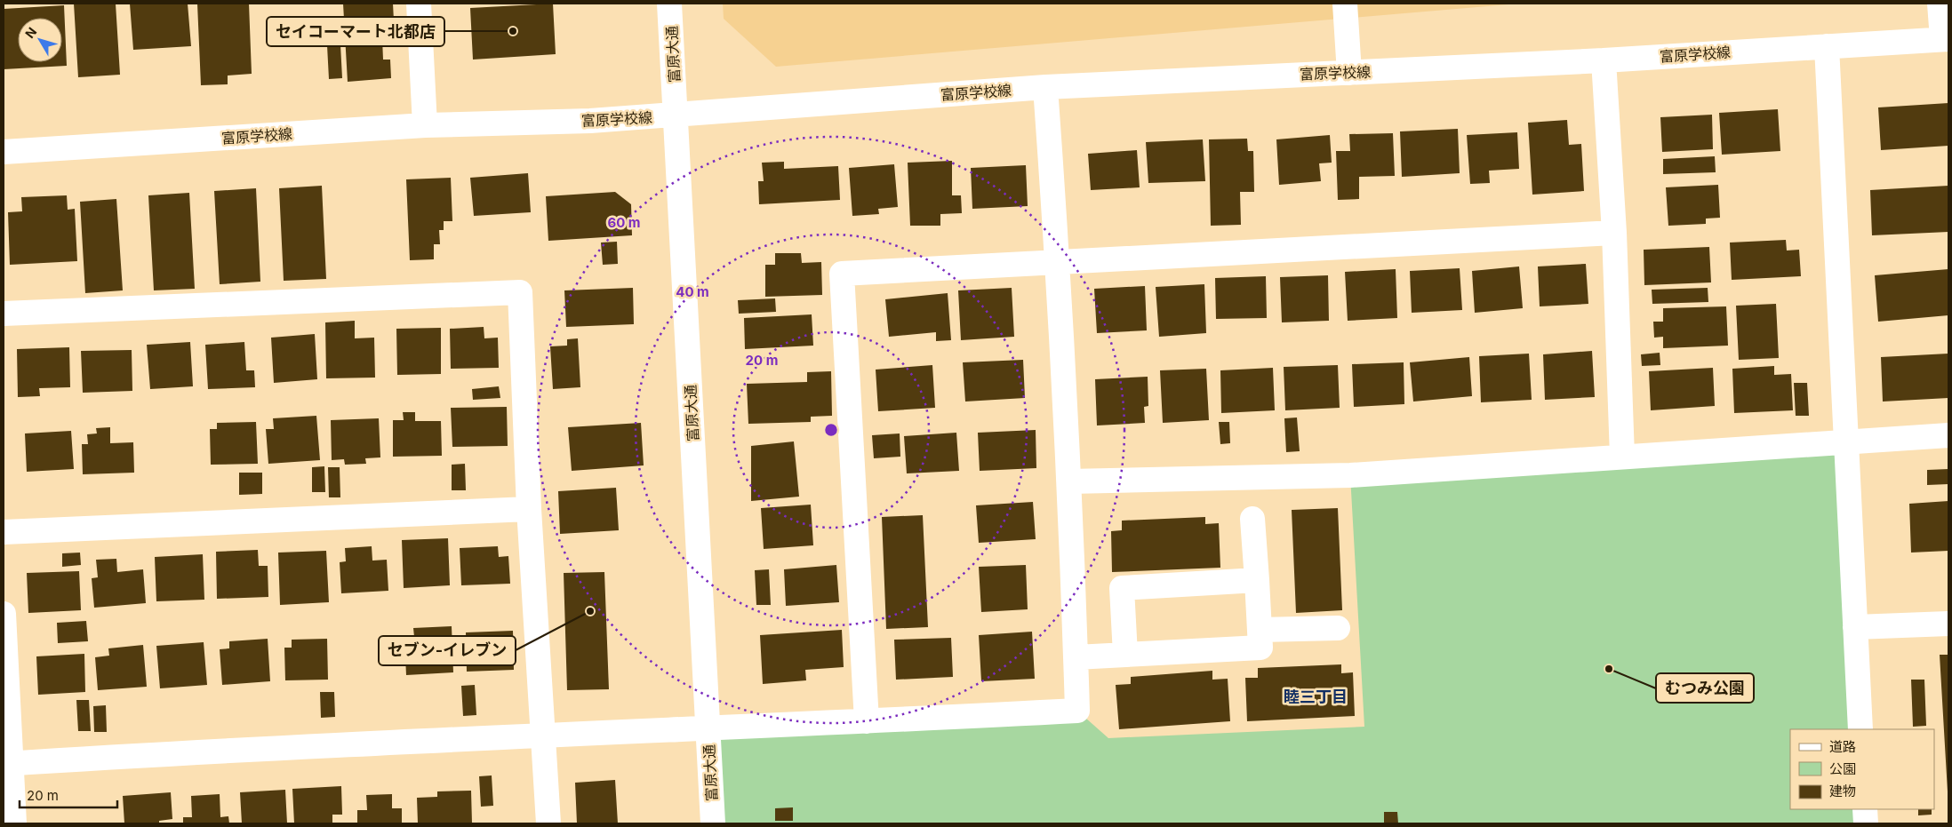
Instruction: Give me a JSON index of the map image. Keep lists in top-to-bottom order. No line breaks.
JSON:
{"streets":{"street":["富原大通","富原学校線"]},"crossings":[["富原大通","富原学校線"]],"districts":["睦三丁目"],"places":["セイコーマート北都店","セブン-イレブン","むつみ公園"],"legend":["道路","公園","建物"],"scale_bar":"20 m","north":"top left","rings":["60 m","40 m","20 m"]}
